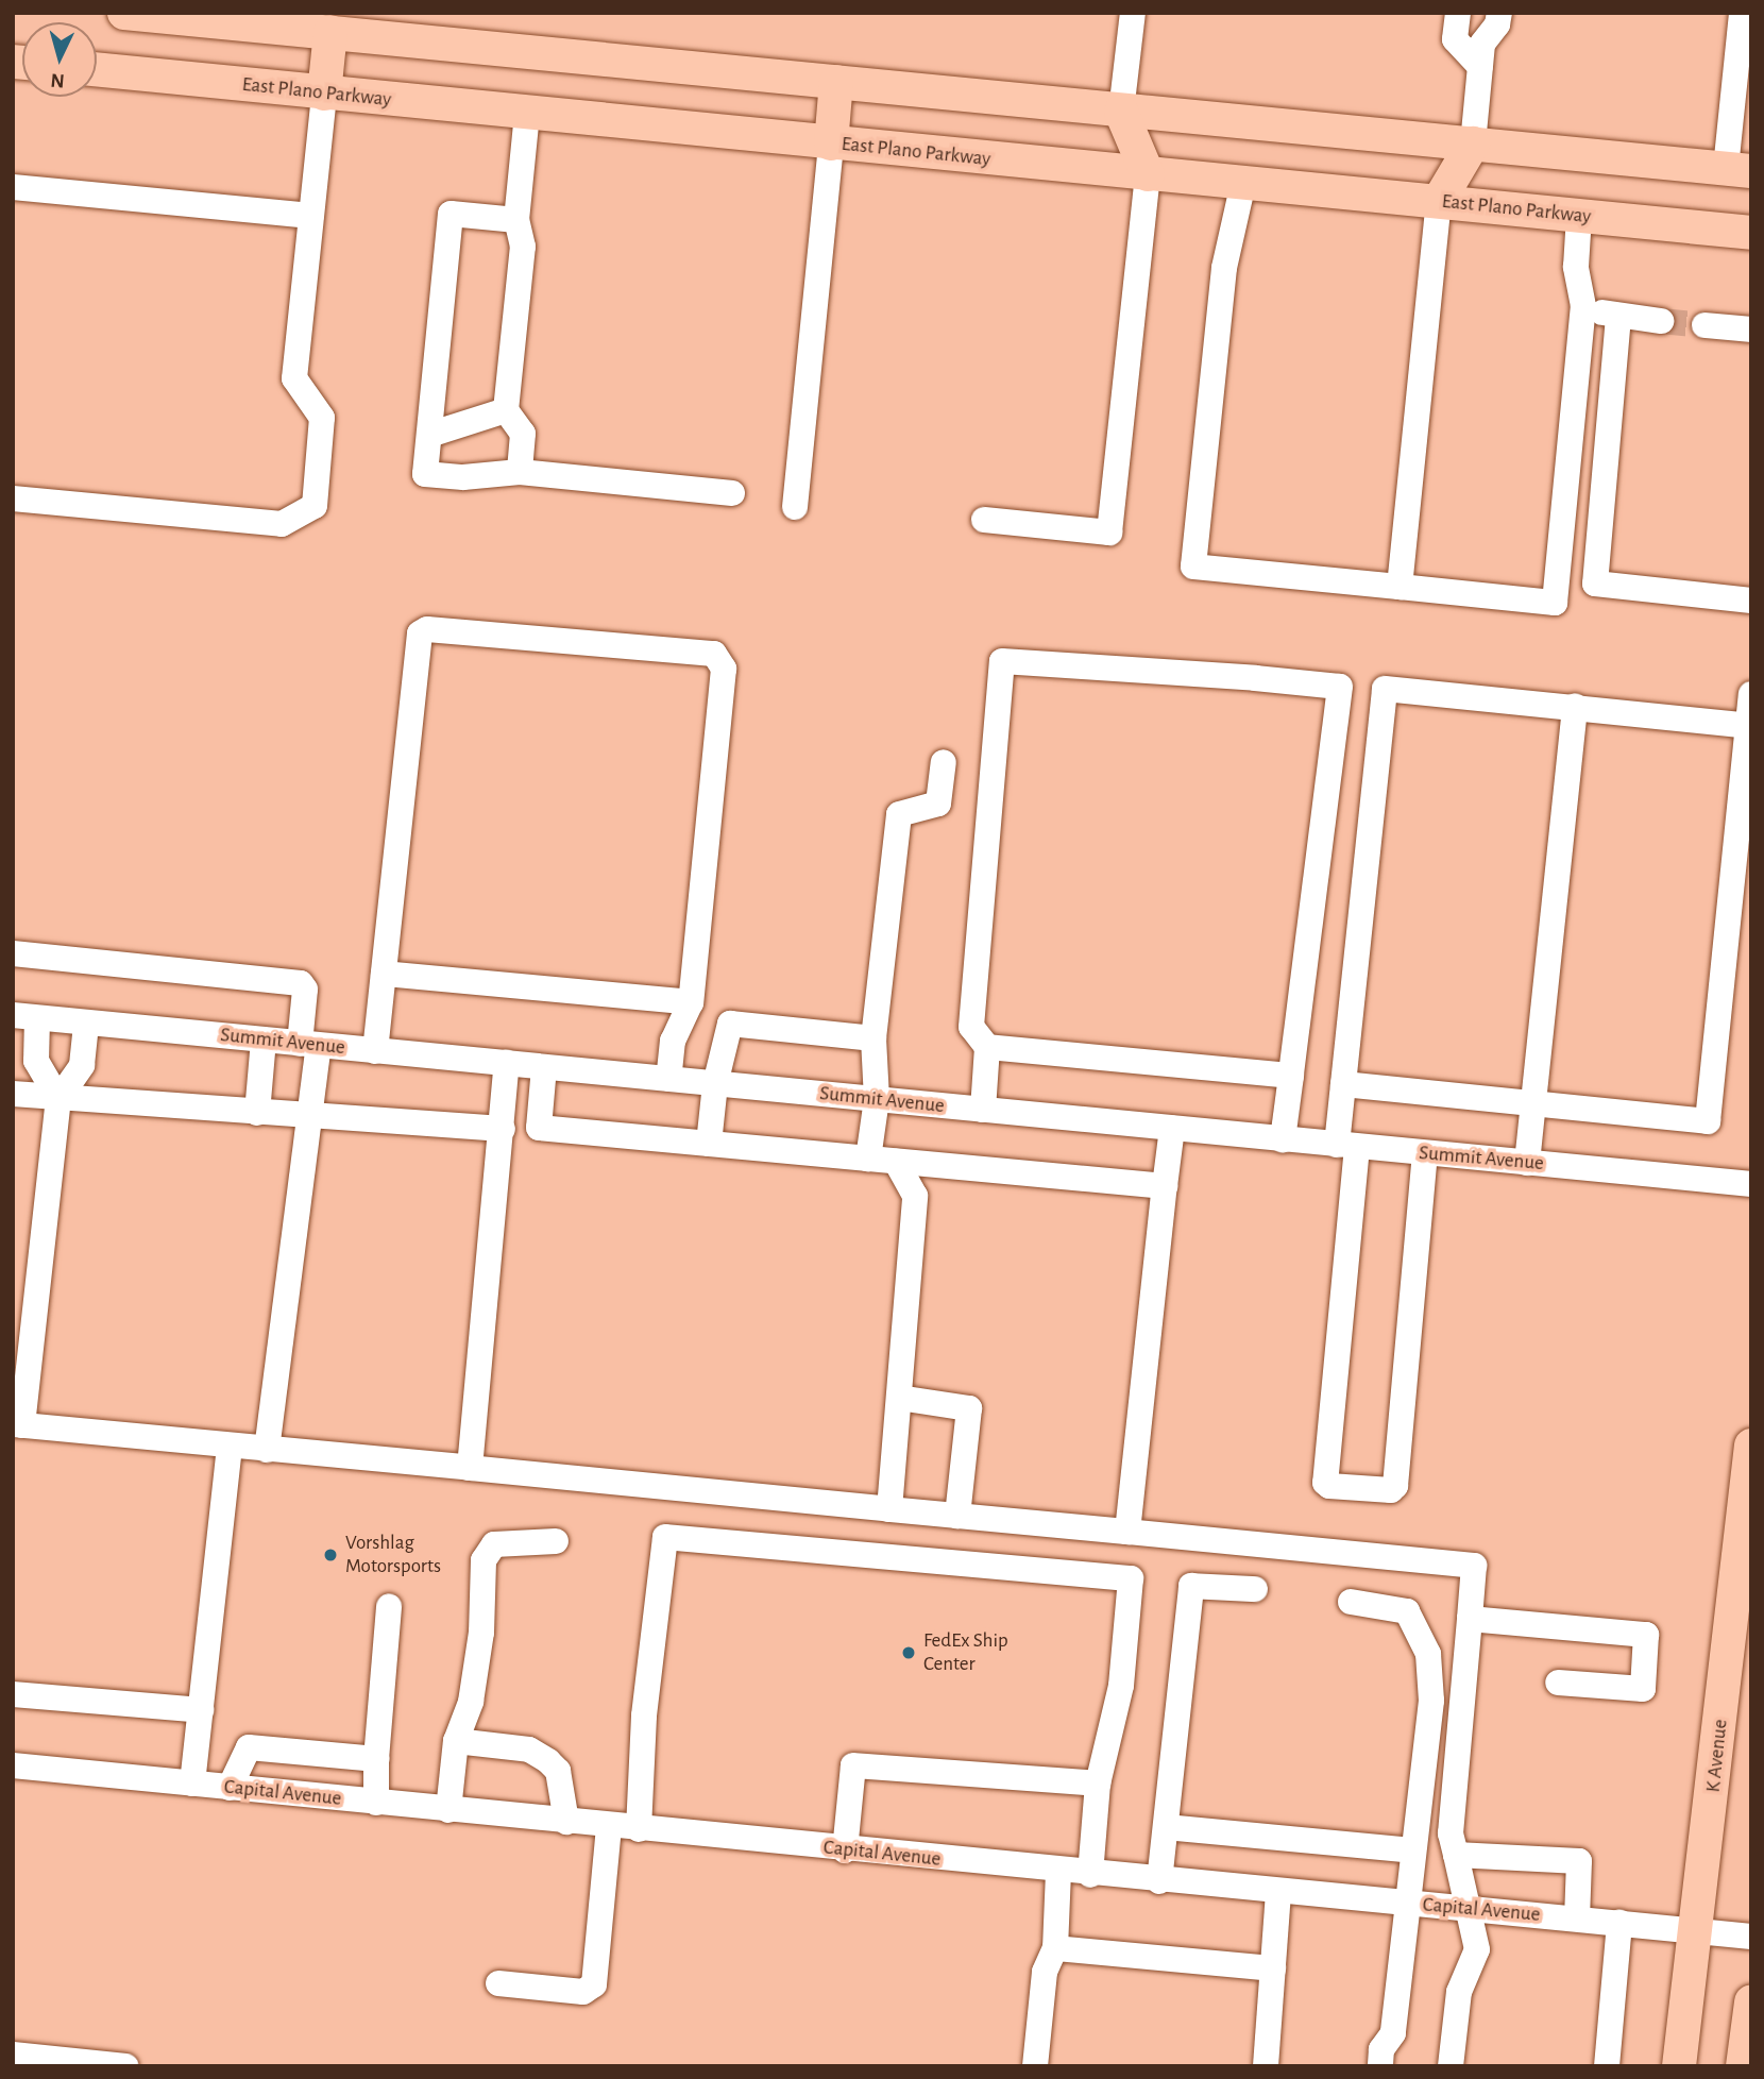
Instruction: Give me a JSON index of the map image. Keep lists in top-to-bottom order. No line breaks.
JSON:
{"streets":{"main road":["East Plano Parkway","K Avenue"],"street":["Summit Avenue","Capital Avenue"]},"crossings":[["K Avenue","Capital Avenue"]],"places":["Vorshlag Motorsports","FedEx Ship Center"],"north":"bottom"}
